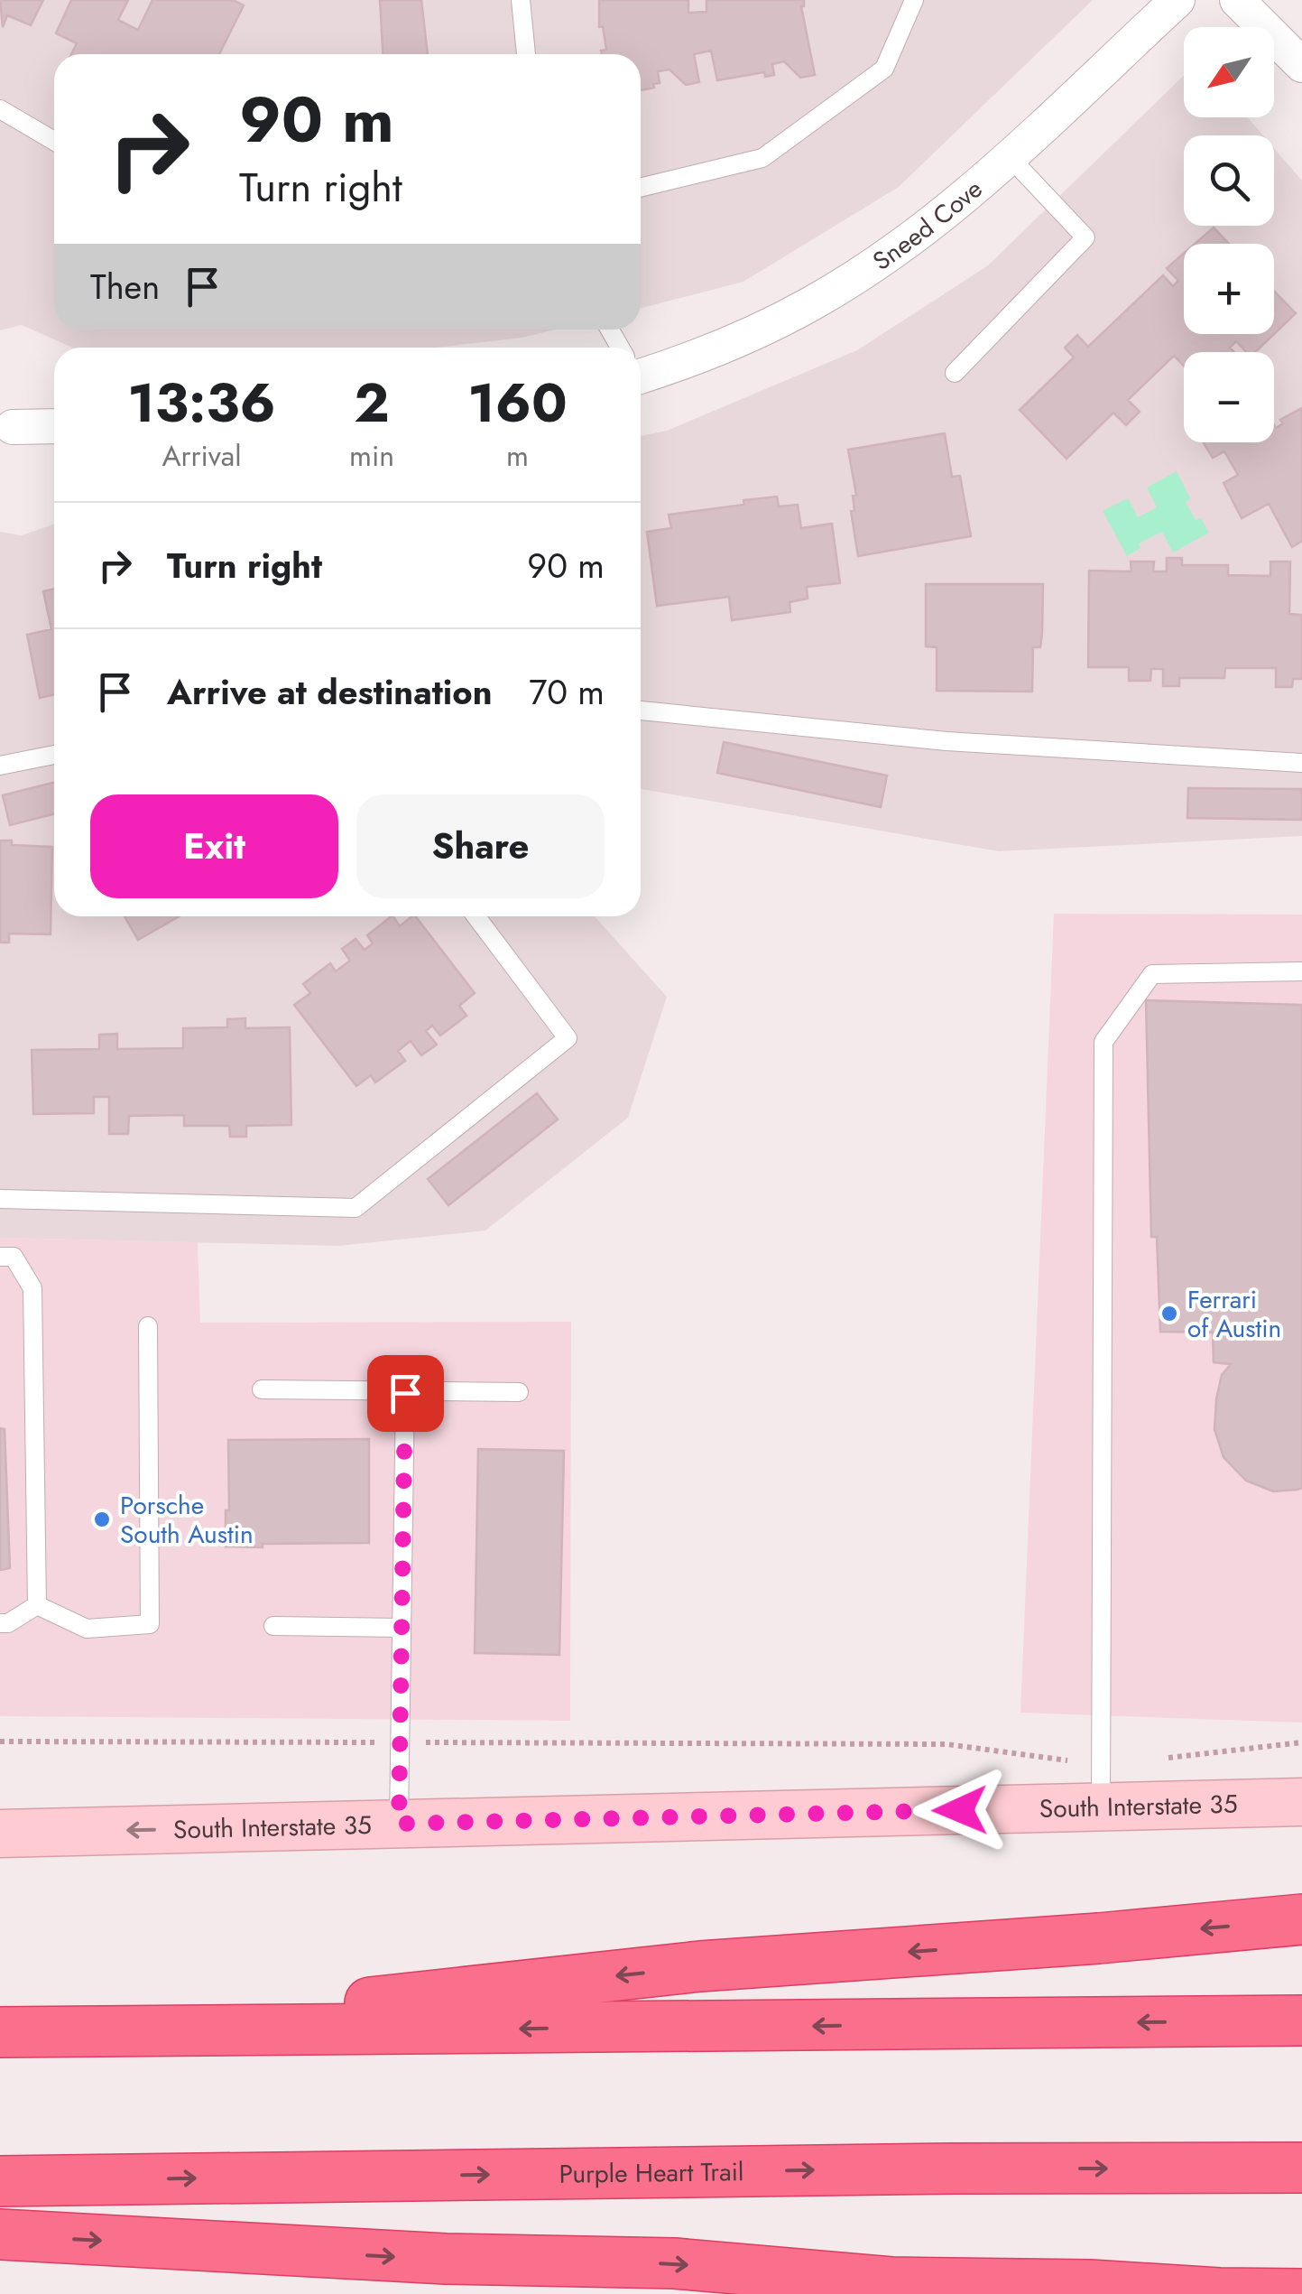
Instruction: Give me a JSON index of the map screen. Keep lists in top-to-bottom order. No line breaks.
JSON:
{"streets":{"highway":["Purple Heart Trail"],"main road":["South Interstate 35"],"street":["Sneed Cove"]},"places":["Ferrari of Austin","Porsche South Austin"],"north":"bottom left","page":{"map_buttons":["+","−"],"turn":["90 m","Turn right"],"then":"Then","eta":["13:36","Arrival","2","min","160","m"],"list":[{"name":"Turn right","value":"90 m"},{"name":"Arrive at destination","value":"70 m"}],"buttons":["Exit","Share"]}}
